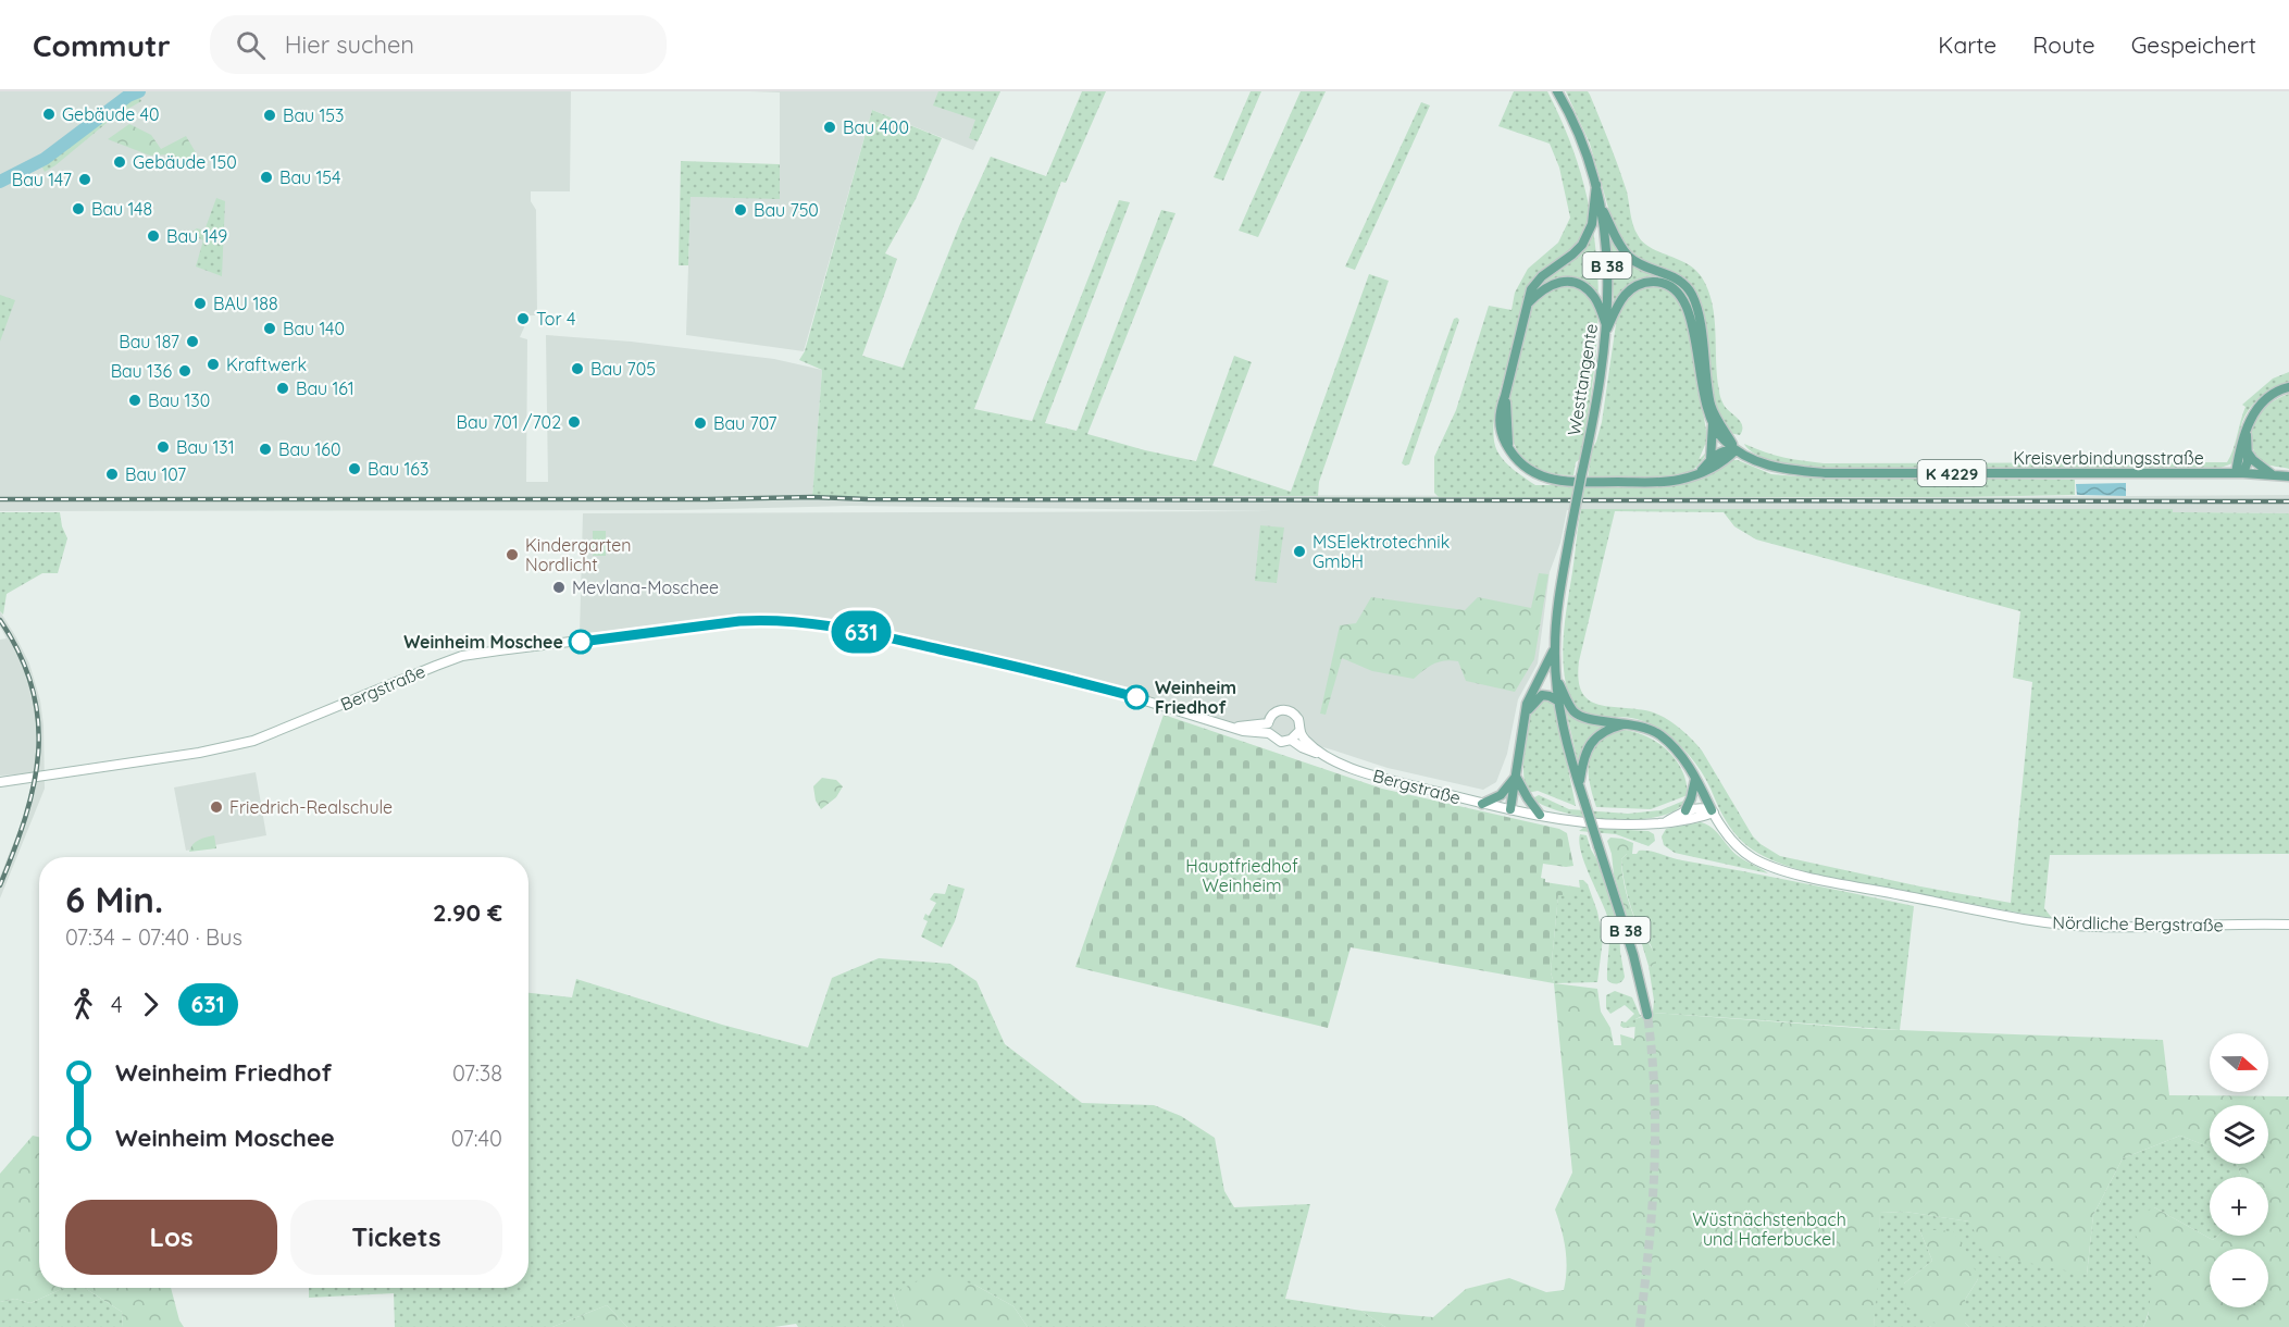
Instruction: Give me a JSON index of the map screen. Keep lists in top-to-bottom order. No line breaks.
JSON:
{"streets":{"main road":["B 38","Westtangente","Kreisverbindungsstraße","K 4229","Bergstraße","Nördliche Bergstraße"]},"crossings":[["B 38","Westtangente"],["Westtangente","K 4229"],["Kreisverbindungsstraße","K 4229"],["Bergstraße","Nördliche Bergstraße"]],"parks":["Hauptfriedhof Weinheim","Wüstnächstenbach und Haferbuckel"],"places":["Gebäude 40","Bau 153","Bau 400","Gebäude 150","Bau 154","Bau 147","Bau 148","Bau 750","Bau 149","BAU 188","Tor 4","Bau 140","Bau 187","Kraftwerk","Bau 705","Bau 136","Bau 161","Bau 130","Bau 701 /702","Bau 707","Bau 131","Bau 160","Bau 163","Bau 107","MSElektrotechnik GmbH","Kindergarten Nordlicht","Mevlana-Moschee","Weinheim Moschee","Weinheim Friedhof","Friedrich-Realschule"],"lines":["bus line 631"],"north":"right","page":{"header":"Commutr","search":"Hier suchen","nav":["Karte","Route","Gespeichert"],"on_map":"631","heading":["6 Min.","07:34 – 07:40 · Bus","2.90 €"],"legs":["4","631"],"map_buttons":["+","−"],"list":[{"name":"Weinheim Friedhof","value":"07:38"},{"name":"Weinheim Moschee","value":"07:40"}],"buttons":["Los","Tickets"]}}
